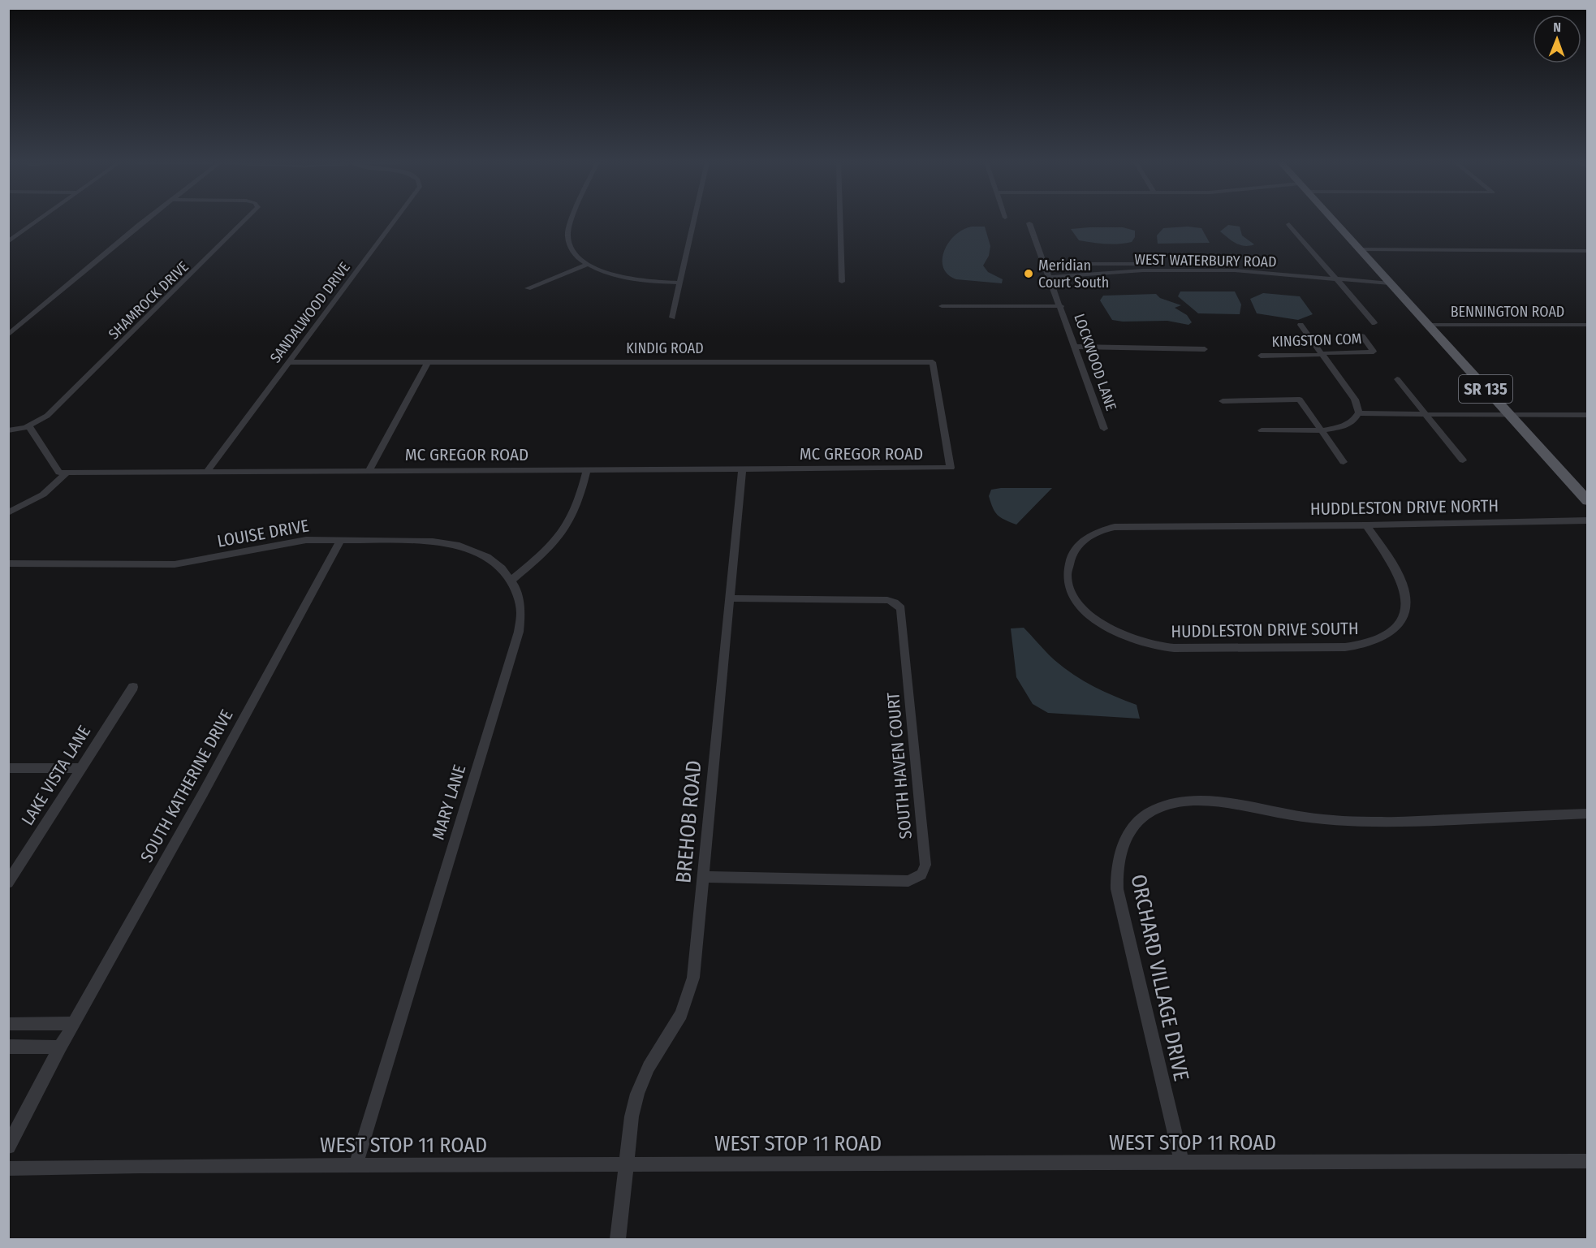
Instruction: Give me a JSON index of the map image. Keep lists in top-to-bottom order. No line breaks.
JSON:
{"streets":{"main road":["SR 135"],"street":["WEST WATERBURY ROAD","SHAMROCK DRIVE","BENNINGTON ROAD","SANDALWOOD DRIVE","KINGSTON COM","KINDIG ROAD","LOCKWOOD LANE","MC GREGOR ROAD","HUDDLESTON DRIVE NORTH","LOUISE DRIVE","HUDDLESTON DRIVE SOUTH","SOUTH HAVEN COURT","LAKE VISTA LANE","SOUTH KATHERINE DRIVE","MARY LANE","BREHOB ROAD","ORCHARD VILLAGE DRIVE","WEST STOP 11 ROAD"]},"crossings":[["WEST WATERBURY ROAD","LOCKWOOD LANE"],["WEST WATERBURY ROAD","SR 135"],["BENNINGTON ROAD","SR 135"],["SANDALWOOD DRIVE","KINDIG ROAD"],["SANDALWOOD DRIVE","MC GREGOR ROAD"],["KINDIG ROAD","MC GREGOR ROAD"],["MC GREGOR ROAD","BREHOB ROAD"],["HUDDLESTON DRIVE NORTH","HUDDLESTON DRIVE SOUTH"],["LOUISE DRIVE","SOUTH KATHERINE DRIVE"],["LOUISE DRIVE","MARY LANE"],["SOUTH HAVEN COURT","BREHOB ROAD"],["MARY LANE","WEST STOP 11 ROAD"],["BREHOB ROAD","WEST STOP 11 ROAD"],["ORCHARD VILLAGE DRIVE","WEST STOP 11 ROAD"]],"places":["Meridian Court South"],"north":"top"}
